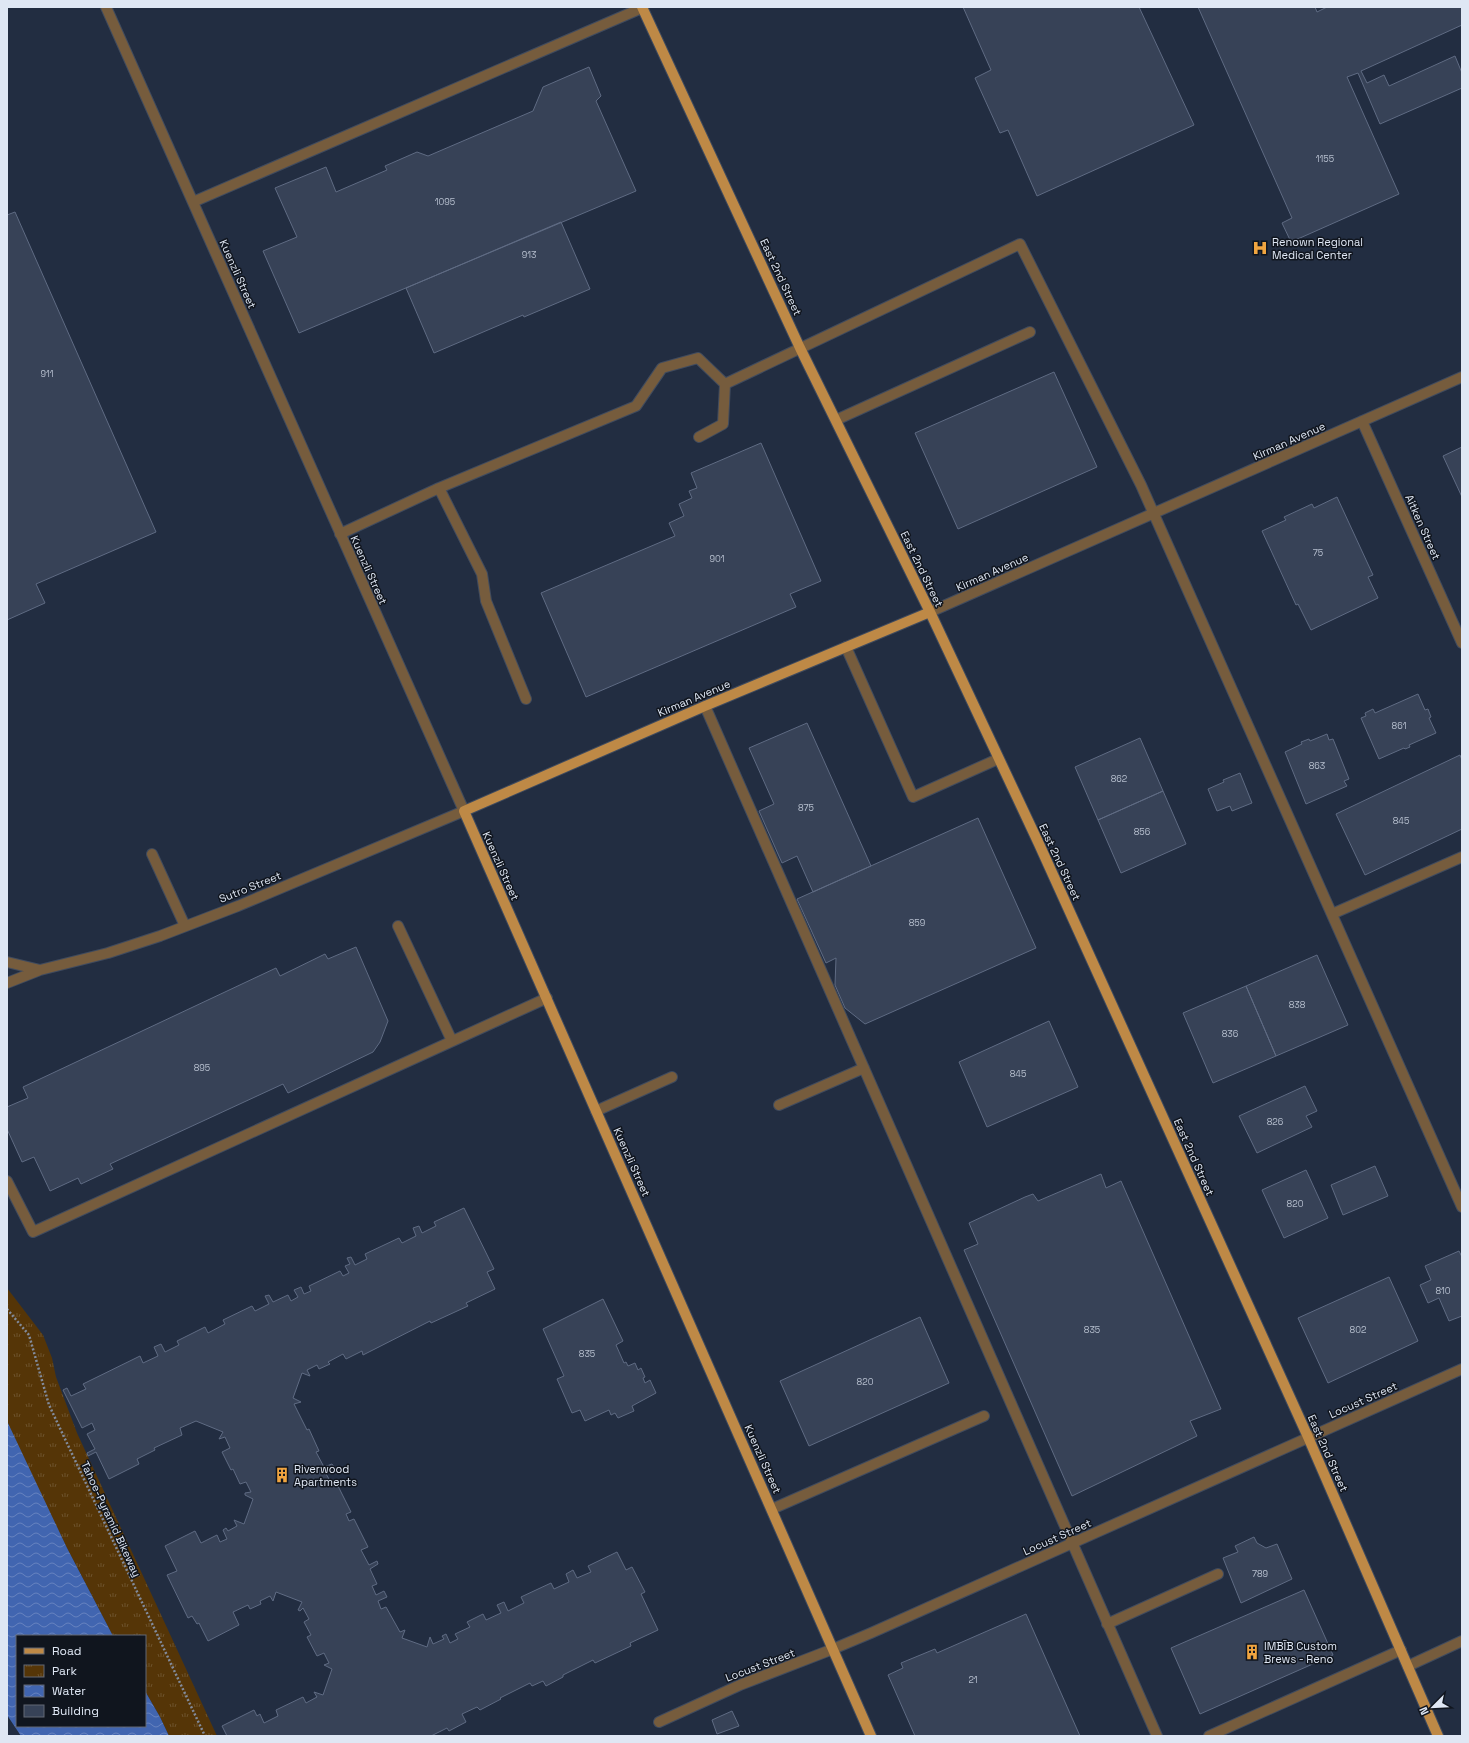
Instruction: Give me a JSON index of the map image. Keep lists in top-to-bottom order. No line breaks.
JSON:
{"streets":{"main road":["Kuenzli Street","East 2nd Street","Kirman Avenue"],"street":["Aitken Street","Sutro Street","Locust Street"],"path":["Tahoe-Pyramid Bikeway"]},"crossings":[["Kuenzli Street","Kirman Avenue"],["Kuenzli Street","Sutro Street"],["Kuenzli Street","Locust Street"],["East 2nd Street","Kirman Avenue"],["East 2nd Street","Locust Street"],["Kirman Avenue","Aitken Street"],["Kirman Avenue","Sutro Street"]],"places":{"hospital":["Renown Regional Medical Center"],"building":["Riverwood Apartments","IMBĪB Custom Brews - Reno"]},"house_numbers":["1155","1095","913","911","75","901","861","863","862","875","845","856","859","838","836","895","845","826","820","810","835","802","835","820","789","21"],"legend":["Road","Park","Water","Building"],"north":"bottom left"}
